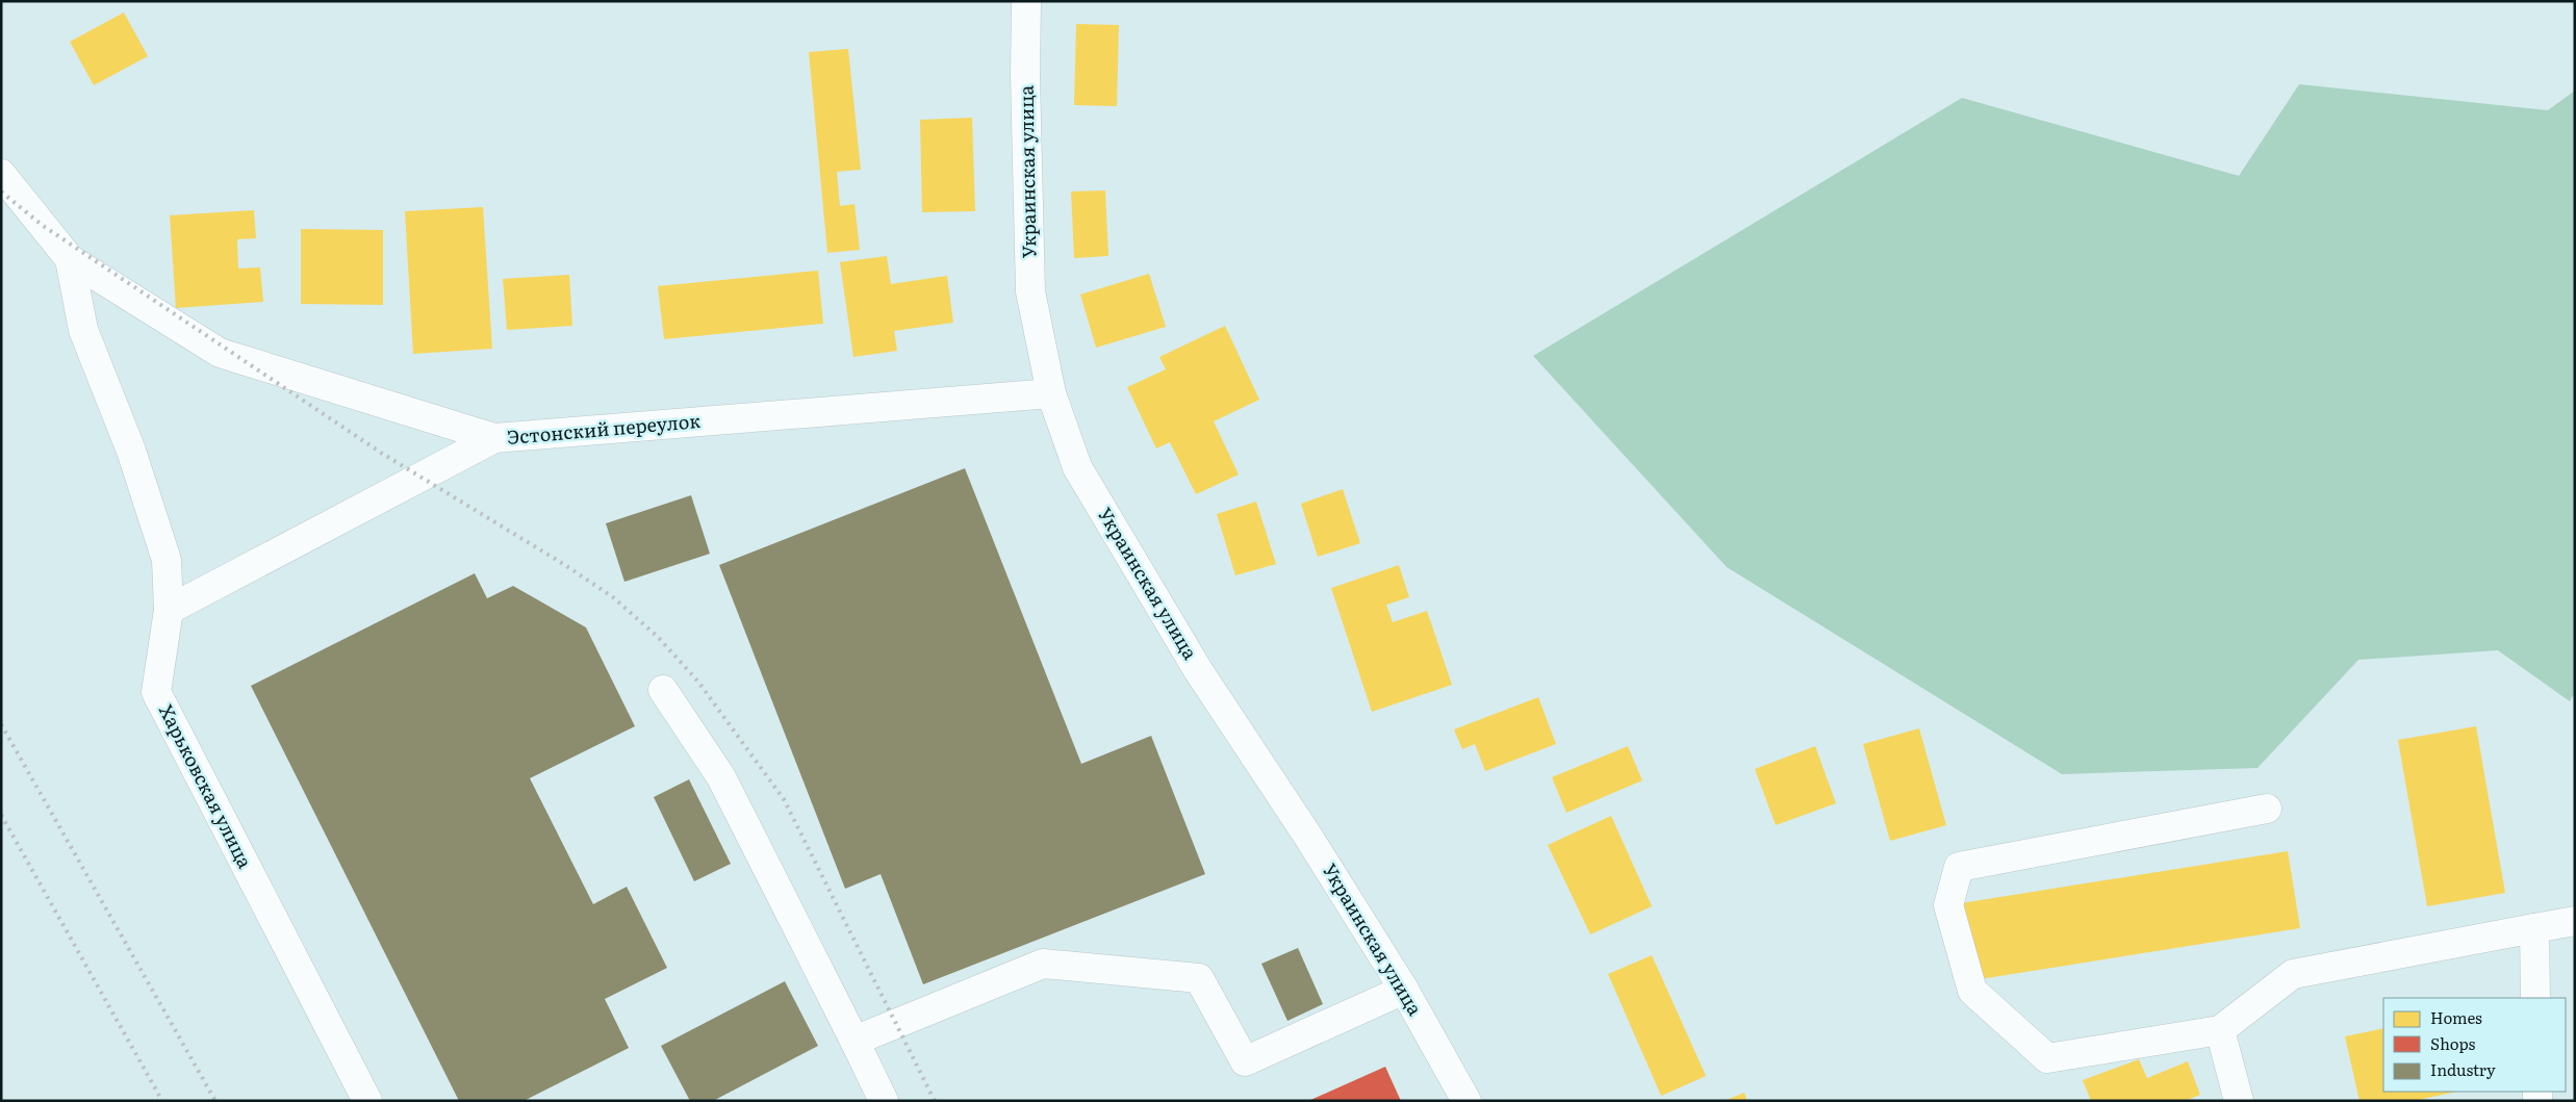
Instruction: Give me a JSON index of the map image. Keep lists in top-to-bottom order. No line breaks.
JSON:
{"streets":{"street":["Украинская улица","Эстонский переулок","Харьковская улица"]},"crossings":[["Украинская улица","Эстонский переулок"],["Эстонский переулок","Харьковская улица"]],"legend":["Homes","Shops","Industry"]}
